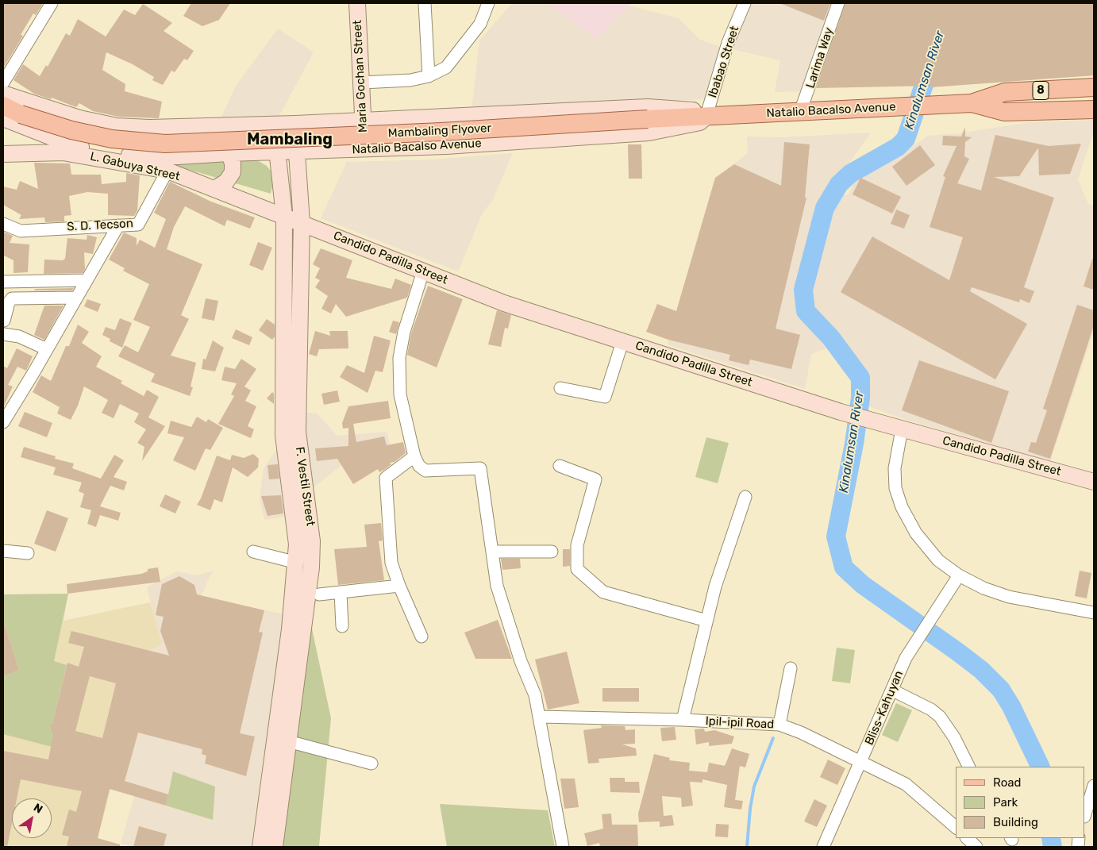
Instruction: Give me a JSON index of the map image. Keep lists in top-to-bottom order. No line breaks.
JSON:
{"streets":{"main road":["Maria Gochan Street","8","Natalio Bacalso Avenue","Mambaling Flyover","L. Gabuya Street","Candido Padilla Street","F. Vestil Street"],"street":["Larima Way","Ibabao Street","S. D. Tecson","Bliss-Kahuyan","Ipil-ipil Road"]},"crossings":[["Larima Way","Natalio Bacalso Avenue"],["Ibabao Street","Natalio Bacalso Avenue"],["Maria Gochan Street","Natalio Bacalso Avenue"],["Natalio Bacalso Avenue","Mambaling Flyover"],["Natalio Bacalso Avenue","F. Vestil Street"],["L. Gabuya Street","S. D. Tecson"],["L. Gabuya Street","Candido Padilla Street"],["L. Gabuya Street","F. Vestil Street"],["Candido Padilla Street","F. Vestil Street"],["Bliss-Kahuyan","Ipil-ipil Road"]],"districts":["Mambaling"],"water":["Kinalumsan River"],"legend":["Road","Park","Building"],"north":"top right"}
